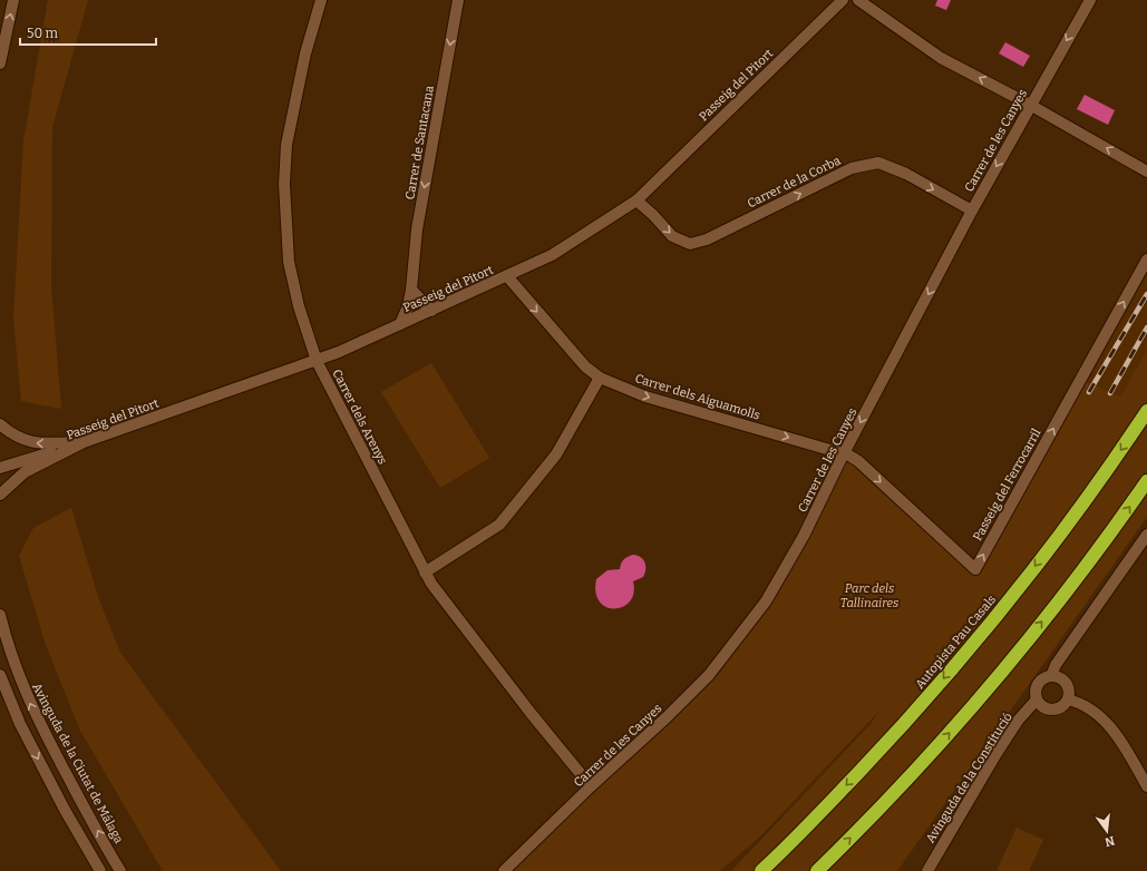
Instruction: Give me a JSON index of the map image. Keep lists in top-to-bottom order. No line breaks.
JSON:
{"streets":{"highway":["Autopista Pau Casals"],"street":["Passeig del Pitort","Carrer de les Canyes","Carrer de Santacana","Carrer de la Corba","Carrer dels Aiguamolls","Carrer dels Arenys","Passeig del Ferrocarril","Avinguda de la Ciutat de Málaga","Avinguda de la Constitució"]},"crossings":[["Passeig del Pitort","Carrer de Santacana"],["Passeig del Pitort","Carrer de la Corba"],["Passeig del Pitort","Carrer dels Aiguamolls"],["Passeig del Pitort","Carrer dels Arenys"],["Carrer de les Canyes","Carrer de la Corba"],["Carrer de les Canyes","Carrer dels Aiguamolls"],["Carrer de les Canyes","Carrer dels Arenys"],["Carrer de les Canyes","Passeig del Ferrocarril"],["Carrer dels Aiguamolls","Passeig del Ferrocarril"]],"one_way":["Carrer de les Canyes","Carrer de Santacana","Carrer de la Corba","Carrer dels Aiguamolls"],"parks":["Parc dels Tallinaires"],"scale_bar":"50 m","north":"bottom"}
